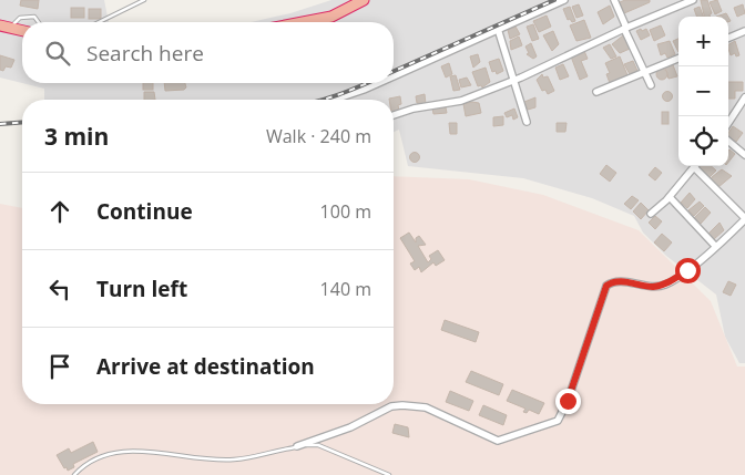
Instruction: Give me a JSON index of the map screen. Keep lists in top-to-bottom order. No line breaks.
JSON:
{"page":{"map_buttons":["+","−"],"search":"Search here","heading":["3 min","Walk · 240 m"],"list":[["Continue","100 m"],["Turn left","140 m"],"Arrive at destination"]}}
